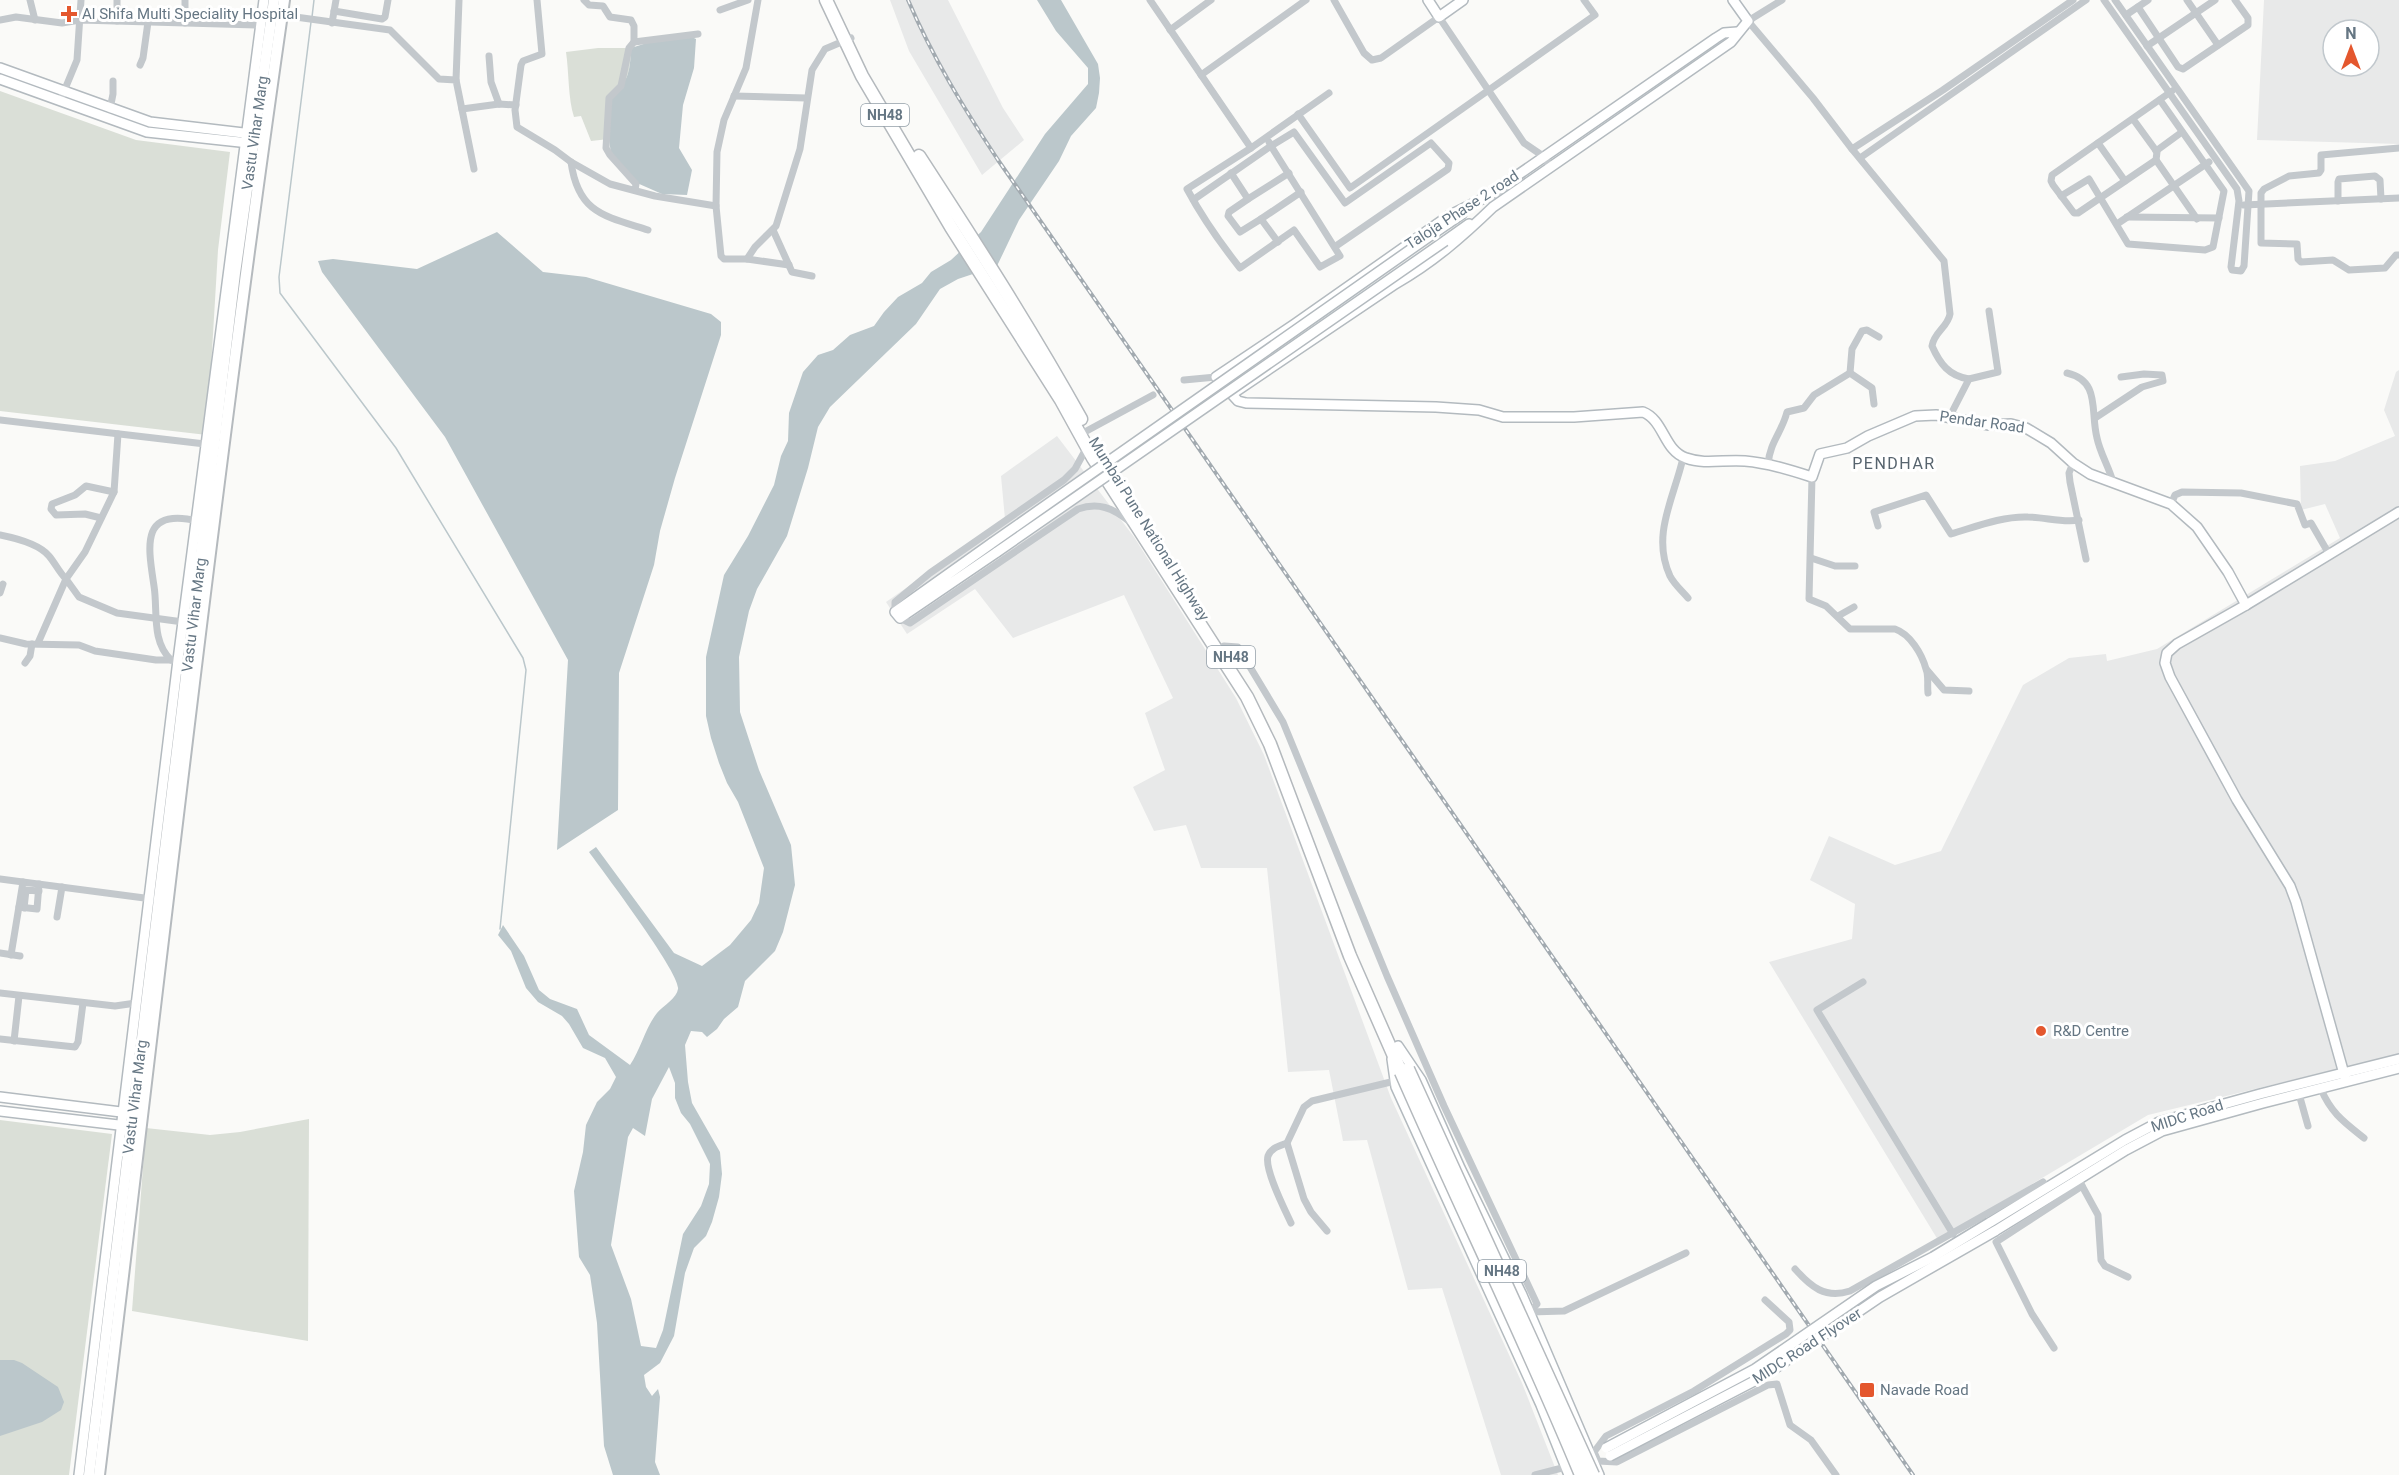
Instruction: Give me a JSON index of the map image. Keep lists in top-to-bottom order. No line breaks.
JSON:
{"streets":{"highway":["NH48","Mumbai Pune National Highway"],"main road":["Vastu Vihar Marg"],"street":["Taloja Phase 2 road","Pendar Road","MIDC Road","MIDC Road Flyover"]},"crossings":[["NH48","Mumbai Pune National Highway"],["NH48","MIDC Road Flyover"],["MIDC Road","MIDC Road Flyover"]],"districts":["PENDHAR"],"places":{"health":["Al Shifa Multi Speciality Hospital"],"other":["R&D Centre"],"transit":["Navade Road"]},"north":"top"}
